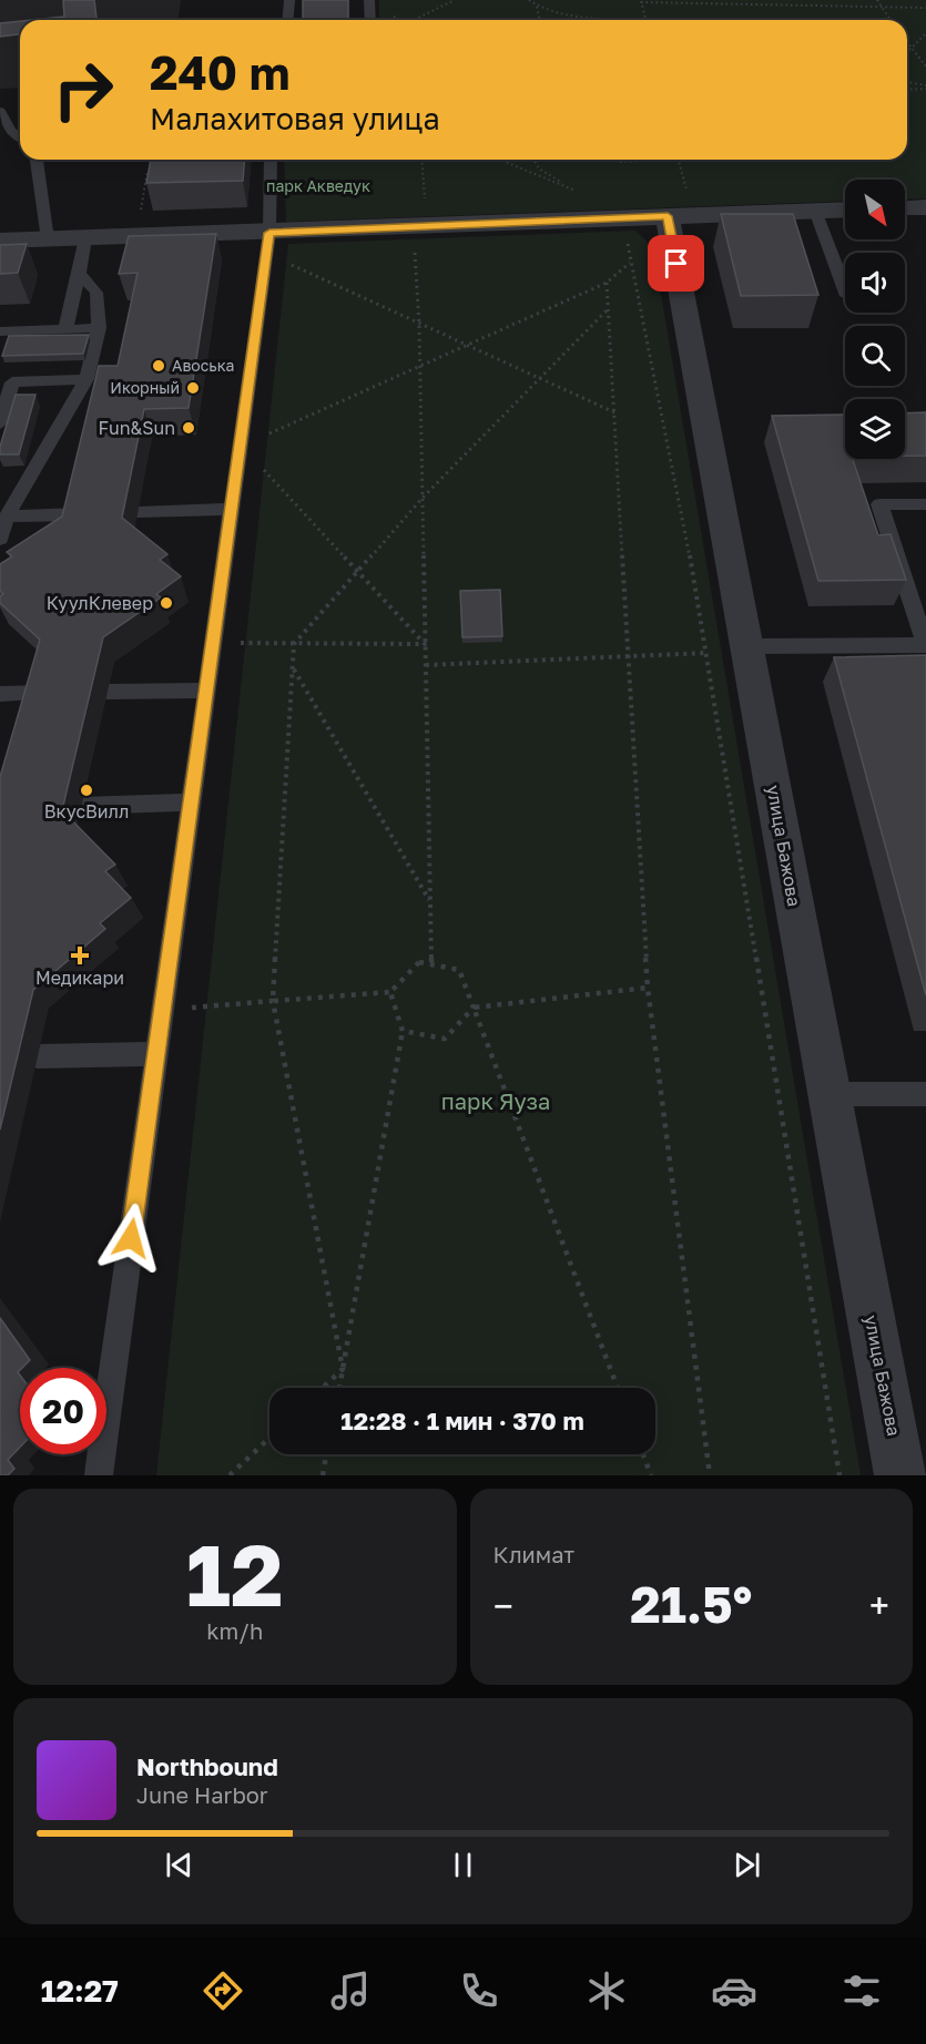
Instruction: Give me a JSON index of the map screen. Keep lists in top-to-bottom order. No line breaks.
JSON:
{"streets":{"street":["улица Бажова"]},"parks":["парк Акведук","парк Яуза"],"places":{"other":["Авоська","Икорный","Fun&Sun","КуулКлевер","ВкусВилл"],"health":["Медикари"]},"north":"bottom right","page":{"turn":["240 m","Малахитовая улица"],"limit":"20","trip":"12:28 · 1 мин · 370 m","tile":[["12","km/h"],"Климат"],"heat":["−","21.5°","+"],"song":["Northbound","June Harbor"],"tabs":"12:27"}}
